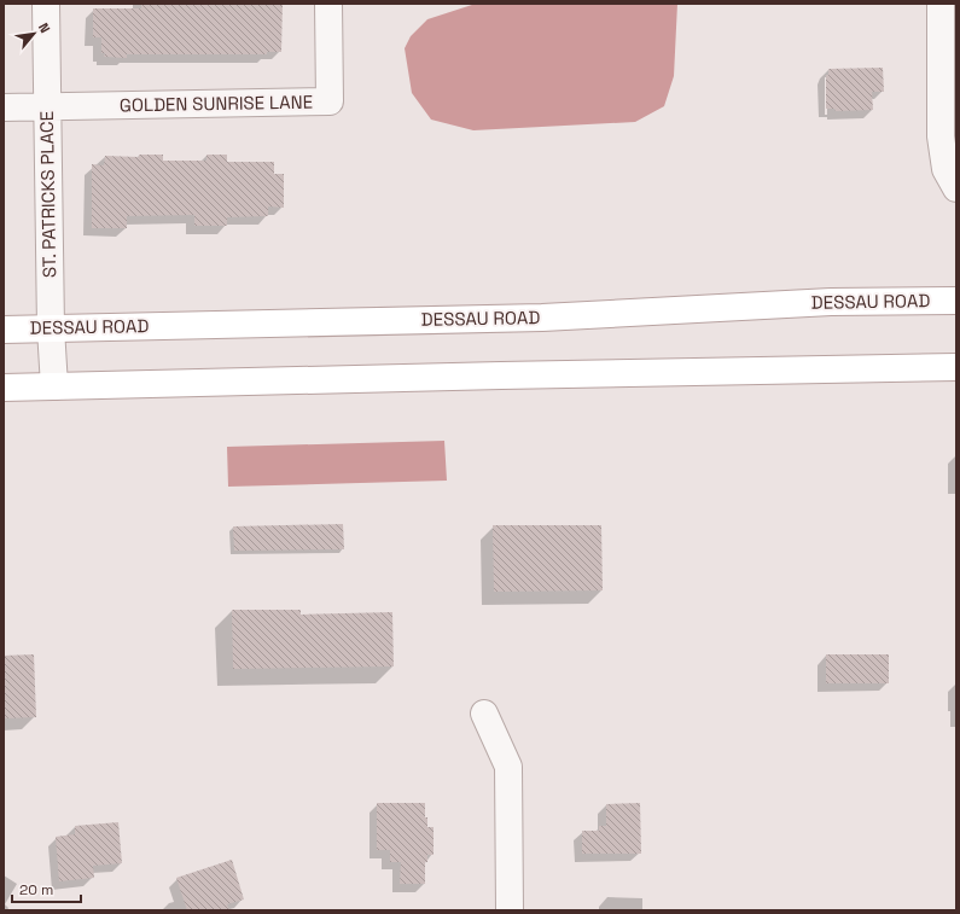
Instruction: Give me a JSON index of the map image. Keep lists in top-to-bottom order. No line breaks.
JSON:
{"streets":{"main road":["DESSAU ROAD"],"street":["GOLDEN SUNRISE LANE","ST. PATRICKS PLACE"]},"crossings":[["GOLDEN SUNRISE LANE","ST. PATRICKS PLACE"],["ST. PATRICKS PLACE","DESSAU ROAD"]],"scale_bar":"20 m","north":"top right"}
